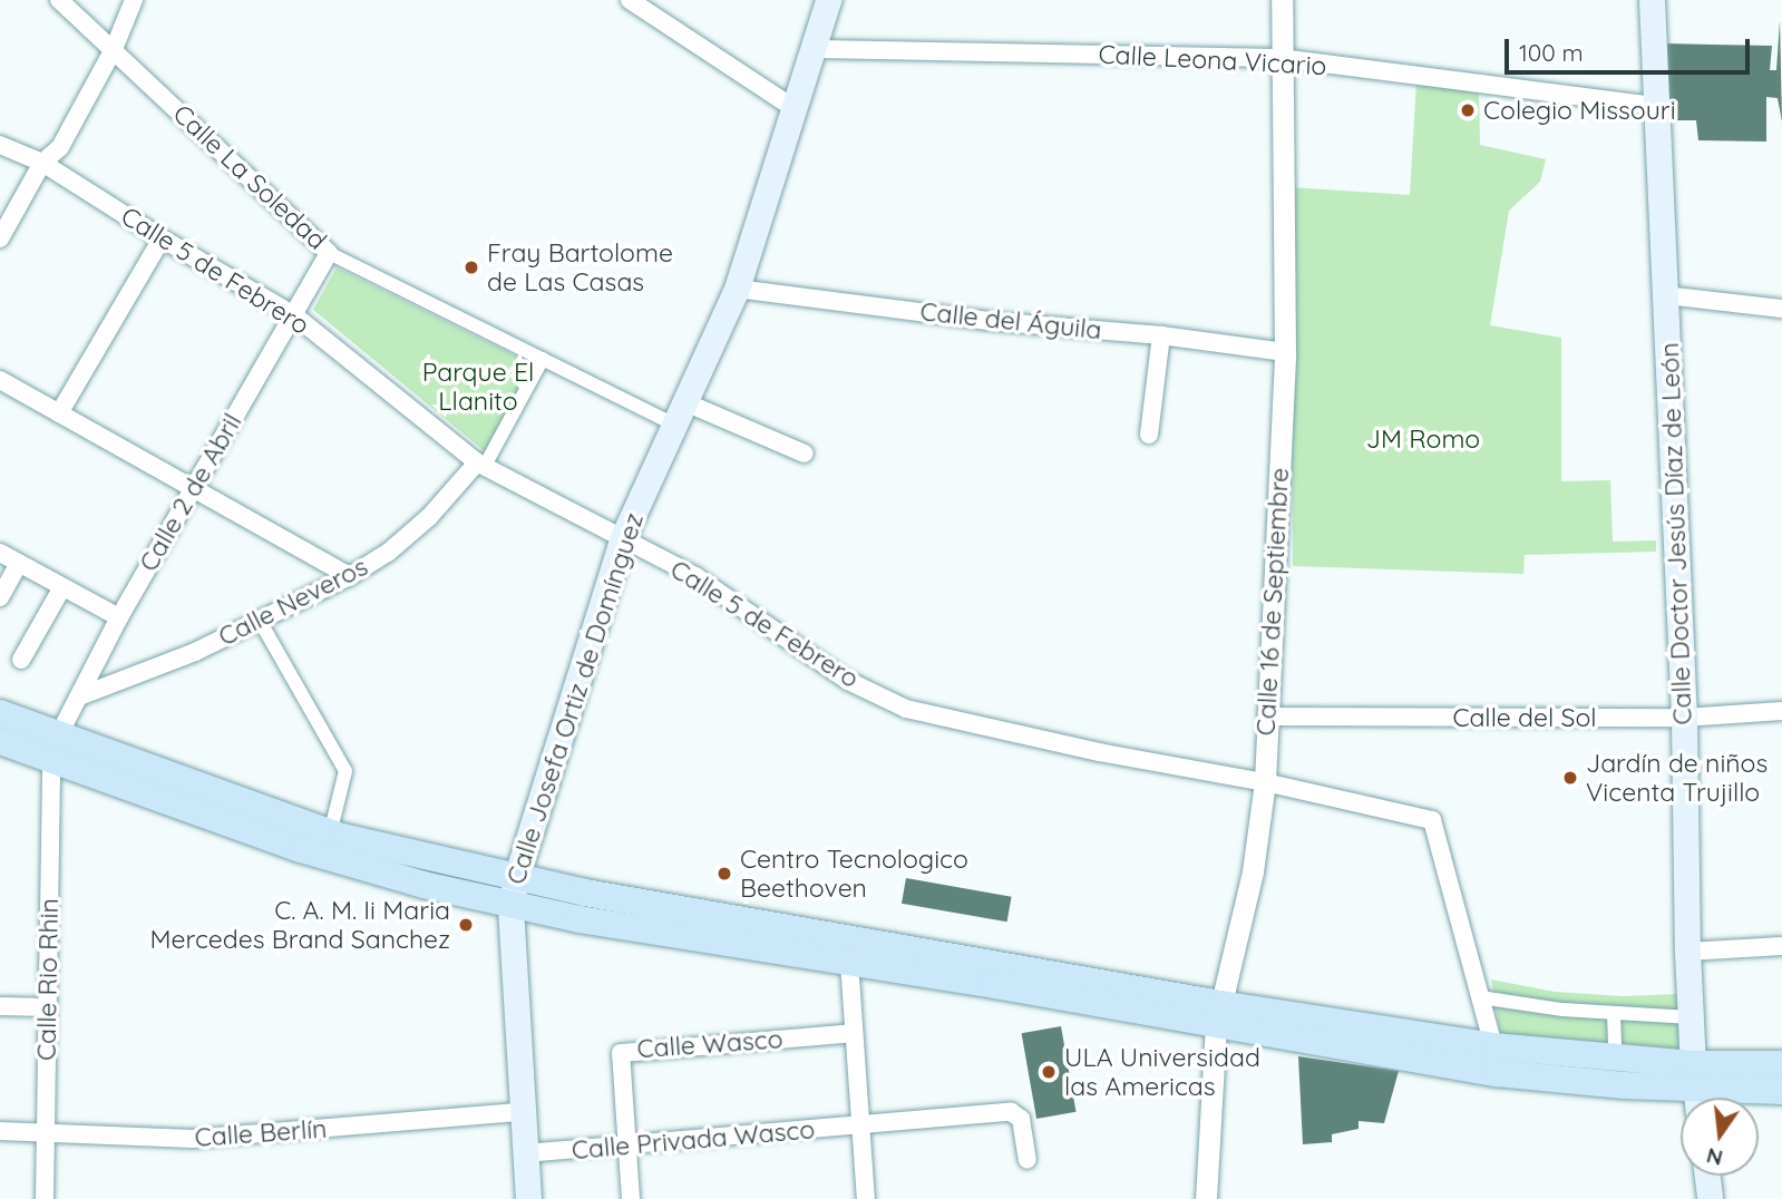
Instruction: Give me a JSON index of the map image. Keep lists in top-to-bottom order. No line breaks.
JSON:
{"streets":{"main road":["Calle Doctor Jesús Díaz de León","Calle Josefa Ortiz de Domínguez"],"street":["Calle Leona Vicario","Calle La Soledad","Calle 5 de Febrero","Calle del Águila","Calle 2 de Abril","Calle Neveros","Calle 16 de Septiembre","Calle del Sol","Calle Rio Rhin","Calle Wasco","Calle Berlín","Calle Privada Wasco"]},"crossings":[["Calle Leona Vicario","Calle Doctor Jesús Díaz de León"],["Calle Leona Vicario","Calle 16 de Septiembre"],["Calle Leona Vicario","Calle Josefa Ortiz de Domínguez"],["Calle La Soledad","Calle 2 de Abril"],["Calle La Soledad","Calle Josefa Ortiz de Domínguez"],["Calle 5 de Febrero","Calle 2 de Abril"],["Calle 5 de Febrero","Calle Neveros"],["Calle 5 de Febrero","Calle 16 de Septiembre"],["Calle 5 de Febrero","Calle Josefa Ortiz de Domínguez"],["Calle del Águila","Calle 16 de Septiembre"],["Calle del Águila","Calle Josefa Ortiz de Domínguez"],["Calle 2 de Abril","Calle Neveros"],["Calle 2 de Abril","Calle Rio Rhin"],["Calle Doctor Jesús Díaz de León","Calle del Sol"],["Calle 16 de Septiembre","Calle del Sol"],["Calle Josefa Ortiz de Domínguez","Calle Berlín"],["Calle Josefa Ortiz de Domínguez","Calle Privada Wasco"],["Calle Rio Rhin","Calle Berlín"],["Calle Wasco","Calle Privada Wasco"]],"parks":["Parque El Llanito","JM Romo"],"places":["Colegio Missouri","Fray Bartolome de Las Casas","Jardín de niños Vicenta Trujillo","Centro Tecnologico Beethoven","C. A. M. Ii Maria Mercedes Brand Sanchez","ULA Universidad las Americas"],"scale_bar":"100 m","north":"bottom"}
